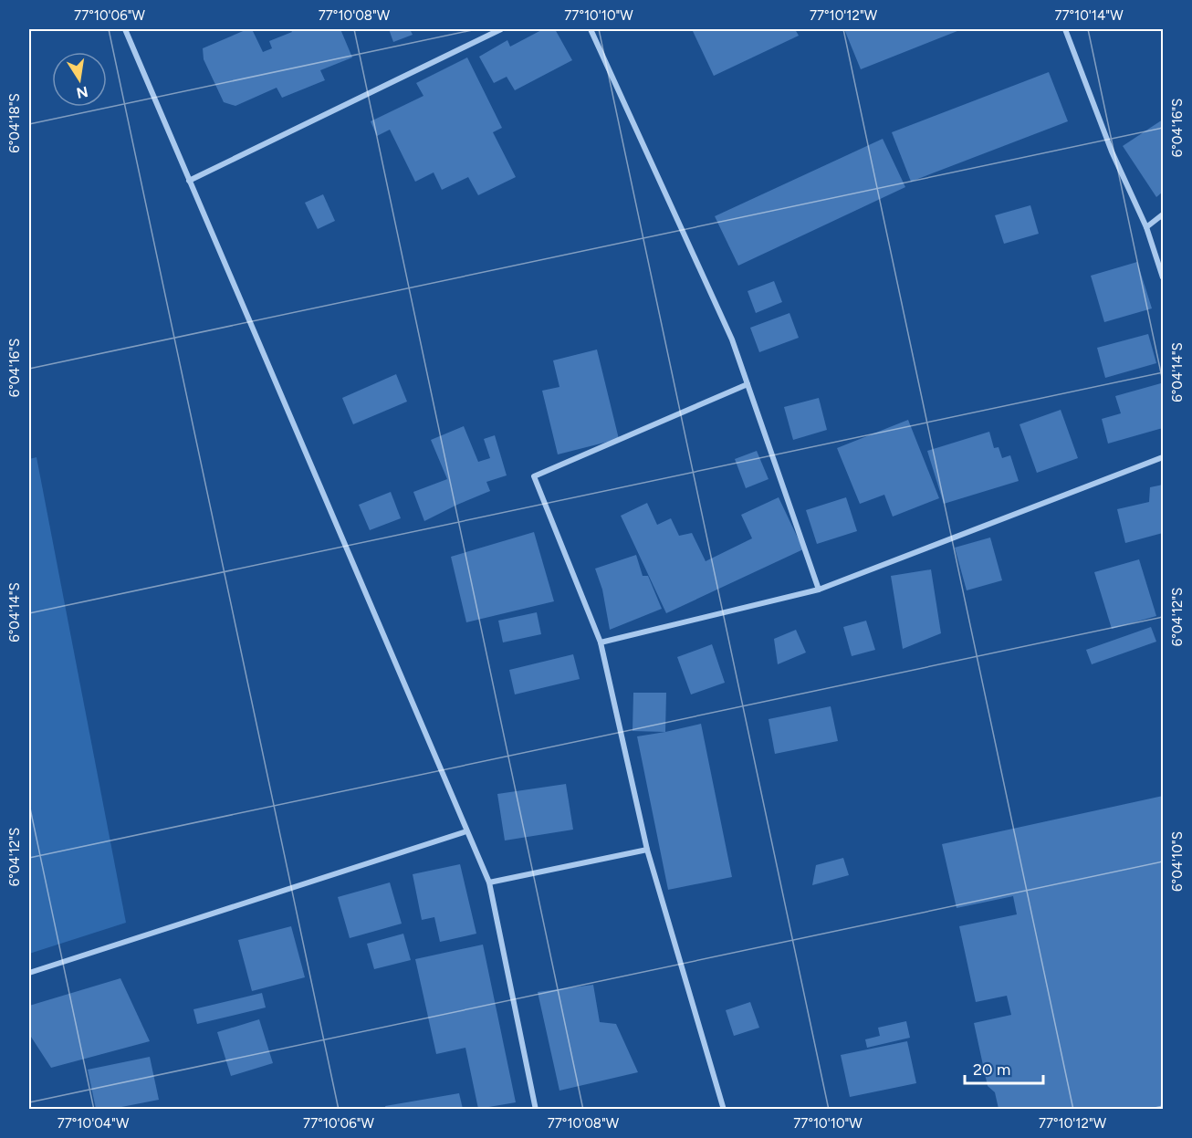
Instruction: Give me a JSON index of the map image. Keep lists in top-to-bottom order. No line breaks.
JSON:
{"scale_bar":"20 m","north":"bottom","coordinates":["77°10'06\"W","77°10'08\"W","77°10'10\"W","77°10'12\"W","77°10'14\"W","6°04'18\"S","6°04'16\"S","6°04'14\"S","6°04'12\"S","6°04'10\"S","77°10'04\"W"]}
